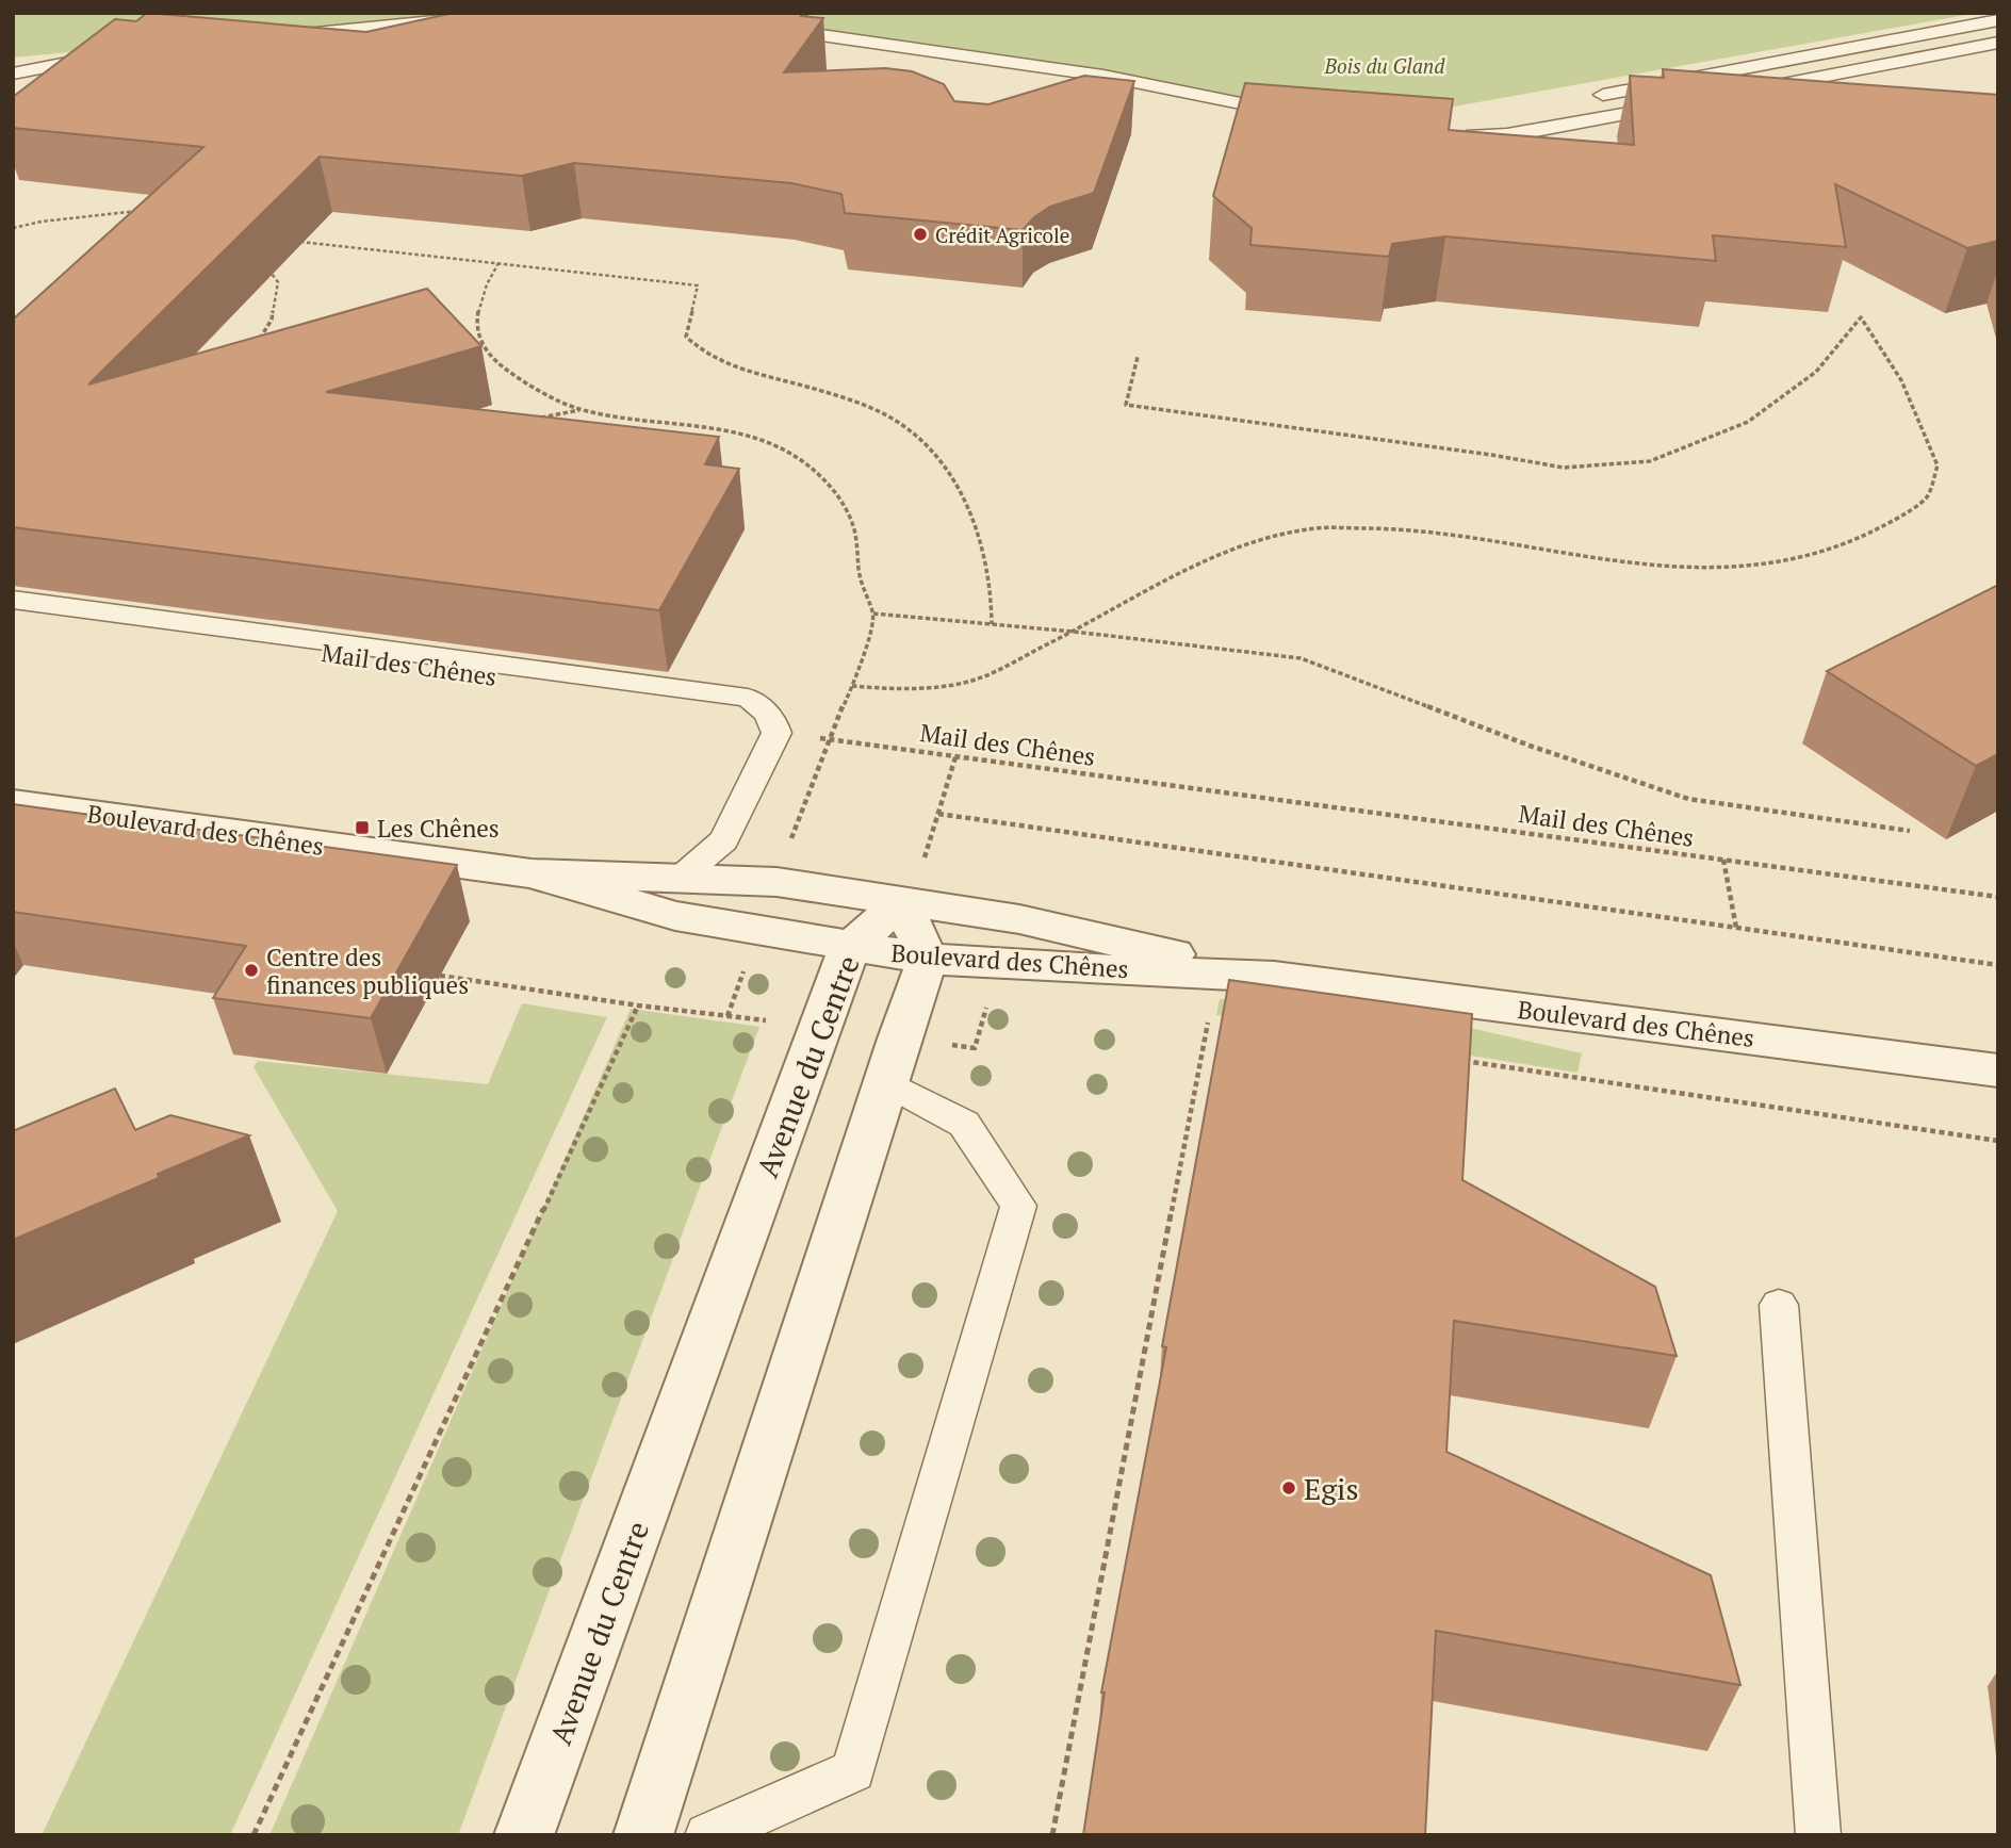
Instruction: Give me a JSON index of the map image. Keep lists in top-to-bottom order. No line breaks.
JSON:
{"streets":{"street":["Boulevard des Chênes","Avenue du Centre"],"path":["Mail des Chênes"]},"crossings":[["Boulevard des Chênes","Avenue du Centre"]],"parks":["Bois du Gland"],"places":{"other":["Crédit Agricole","Centre des finances publiques","Egis"],"transit":["Les Chênes"]}}
